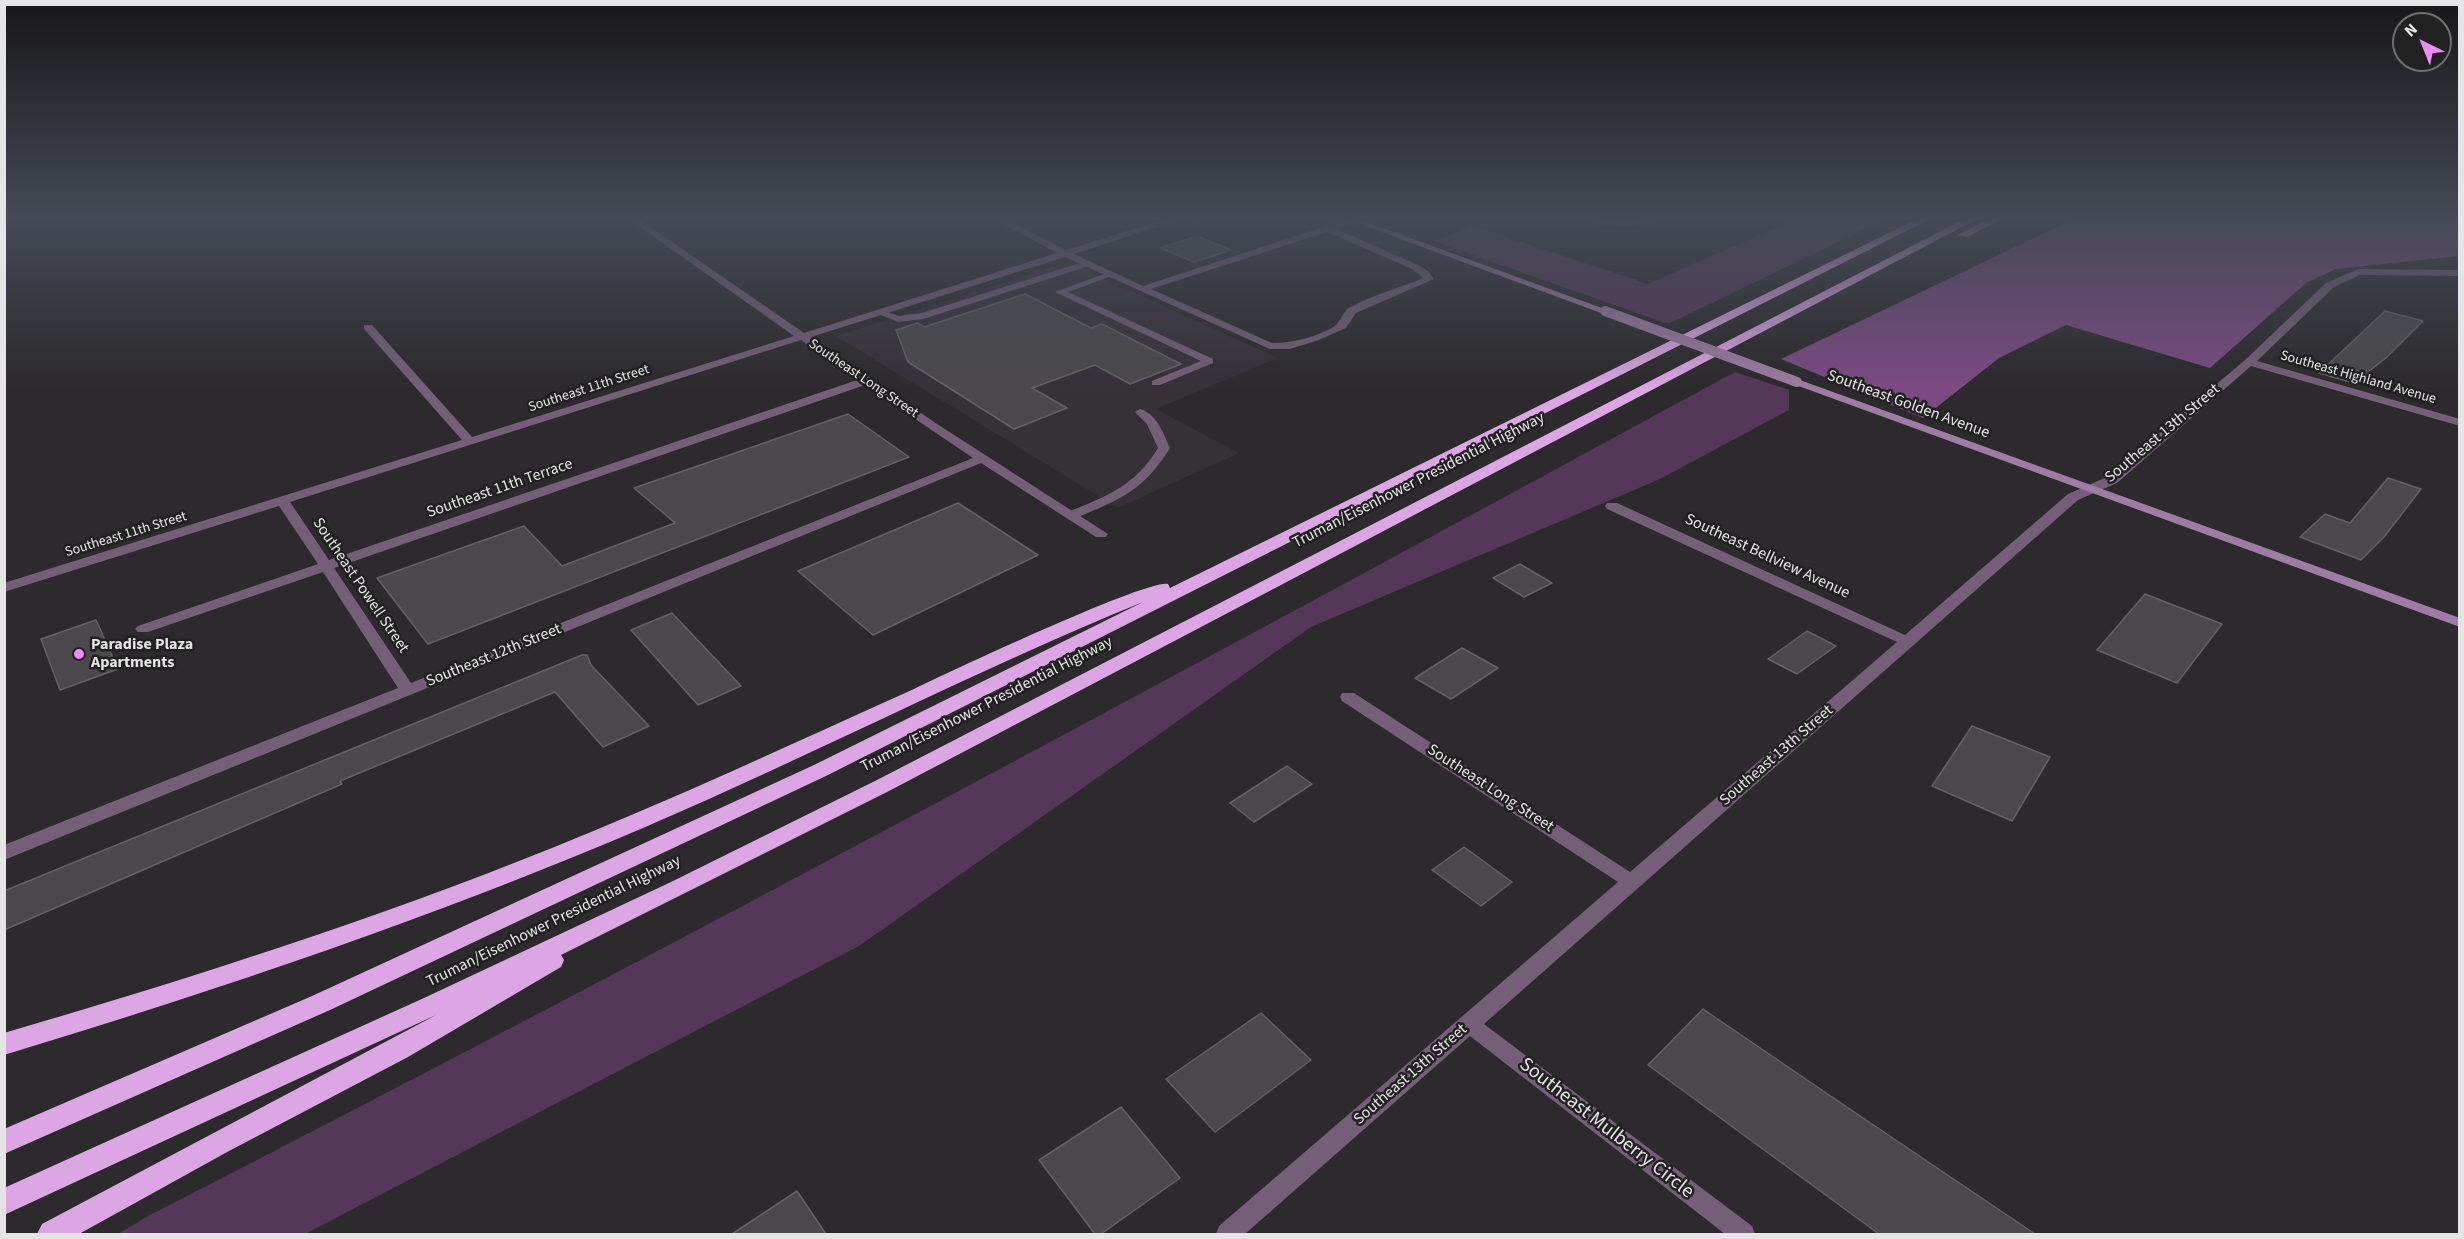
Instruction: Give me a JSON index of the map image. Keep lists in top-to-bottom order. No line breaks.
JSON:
{"streets":{"highway":["Truman/Eisenhower Presidential Highway"],"street":["Southeast Highland Avenue","Southeast Long Street","Southeast 11th Street","Southeast Golden Avenue","Southeast 13th Street","Southeast 11th Terrace","Southeast Bellview Avenue","Southeast Powell Street","Southeast 12th Street","Southeast Mulberry Circle"]},"crossings":[["Southeast Highland Avenue","Southeast 13th Street"],["Southeast Long Street","Southeast 11th Street"],["Southeast Long Street","Southeast 13th Street"],["Southeast Long Street","Southeast 11th Terrace"],["Southeast Long Street","Southeast 12th Street"],["Southeast 11th Street","Southeast Powell Street"],["Southeast Golden Avenue","Southeast 13th Street"],["Southeast 13th Street","Southeast Bellview Avenue"],["Southeast 13th Street","Southeast Mulberry Circle"],["Southeast 11th Terrace","Southeast Powell Street"],["Southeast Powell Street","Southeast 12th Street"]],"places":["Paradise Plaza Apartments"],"north":"top left"}
